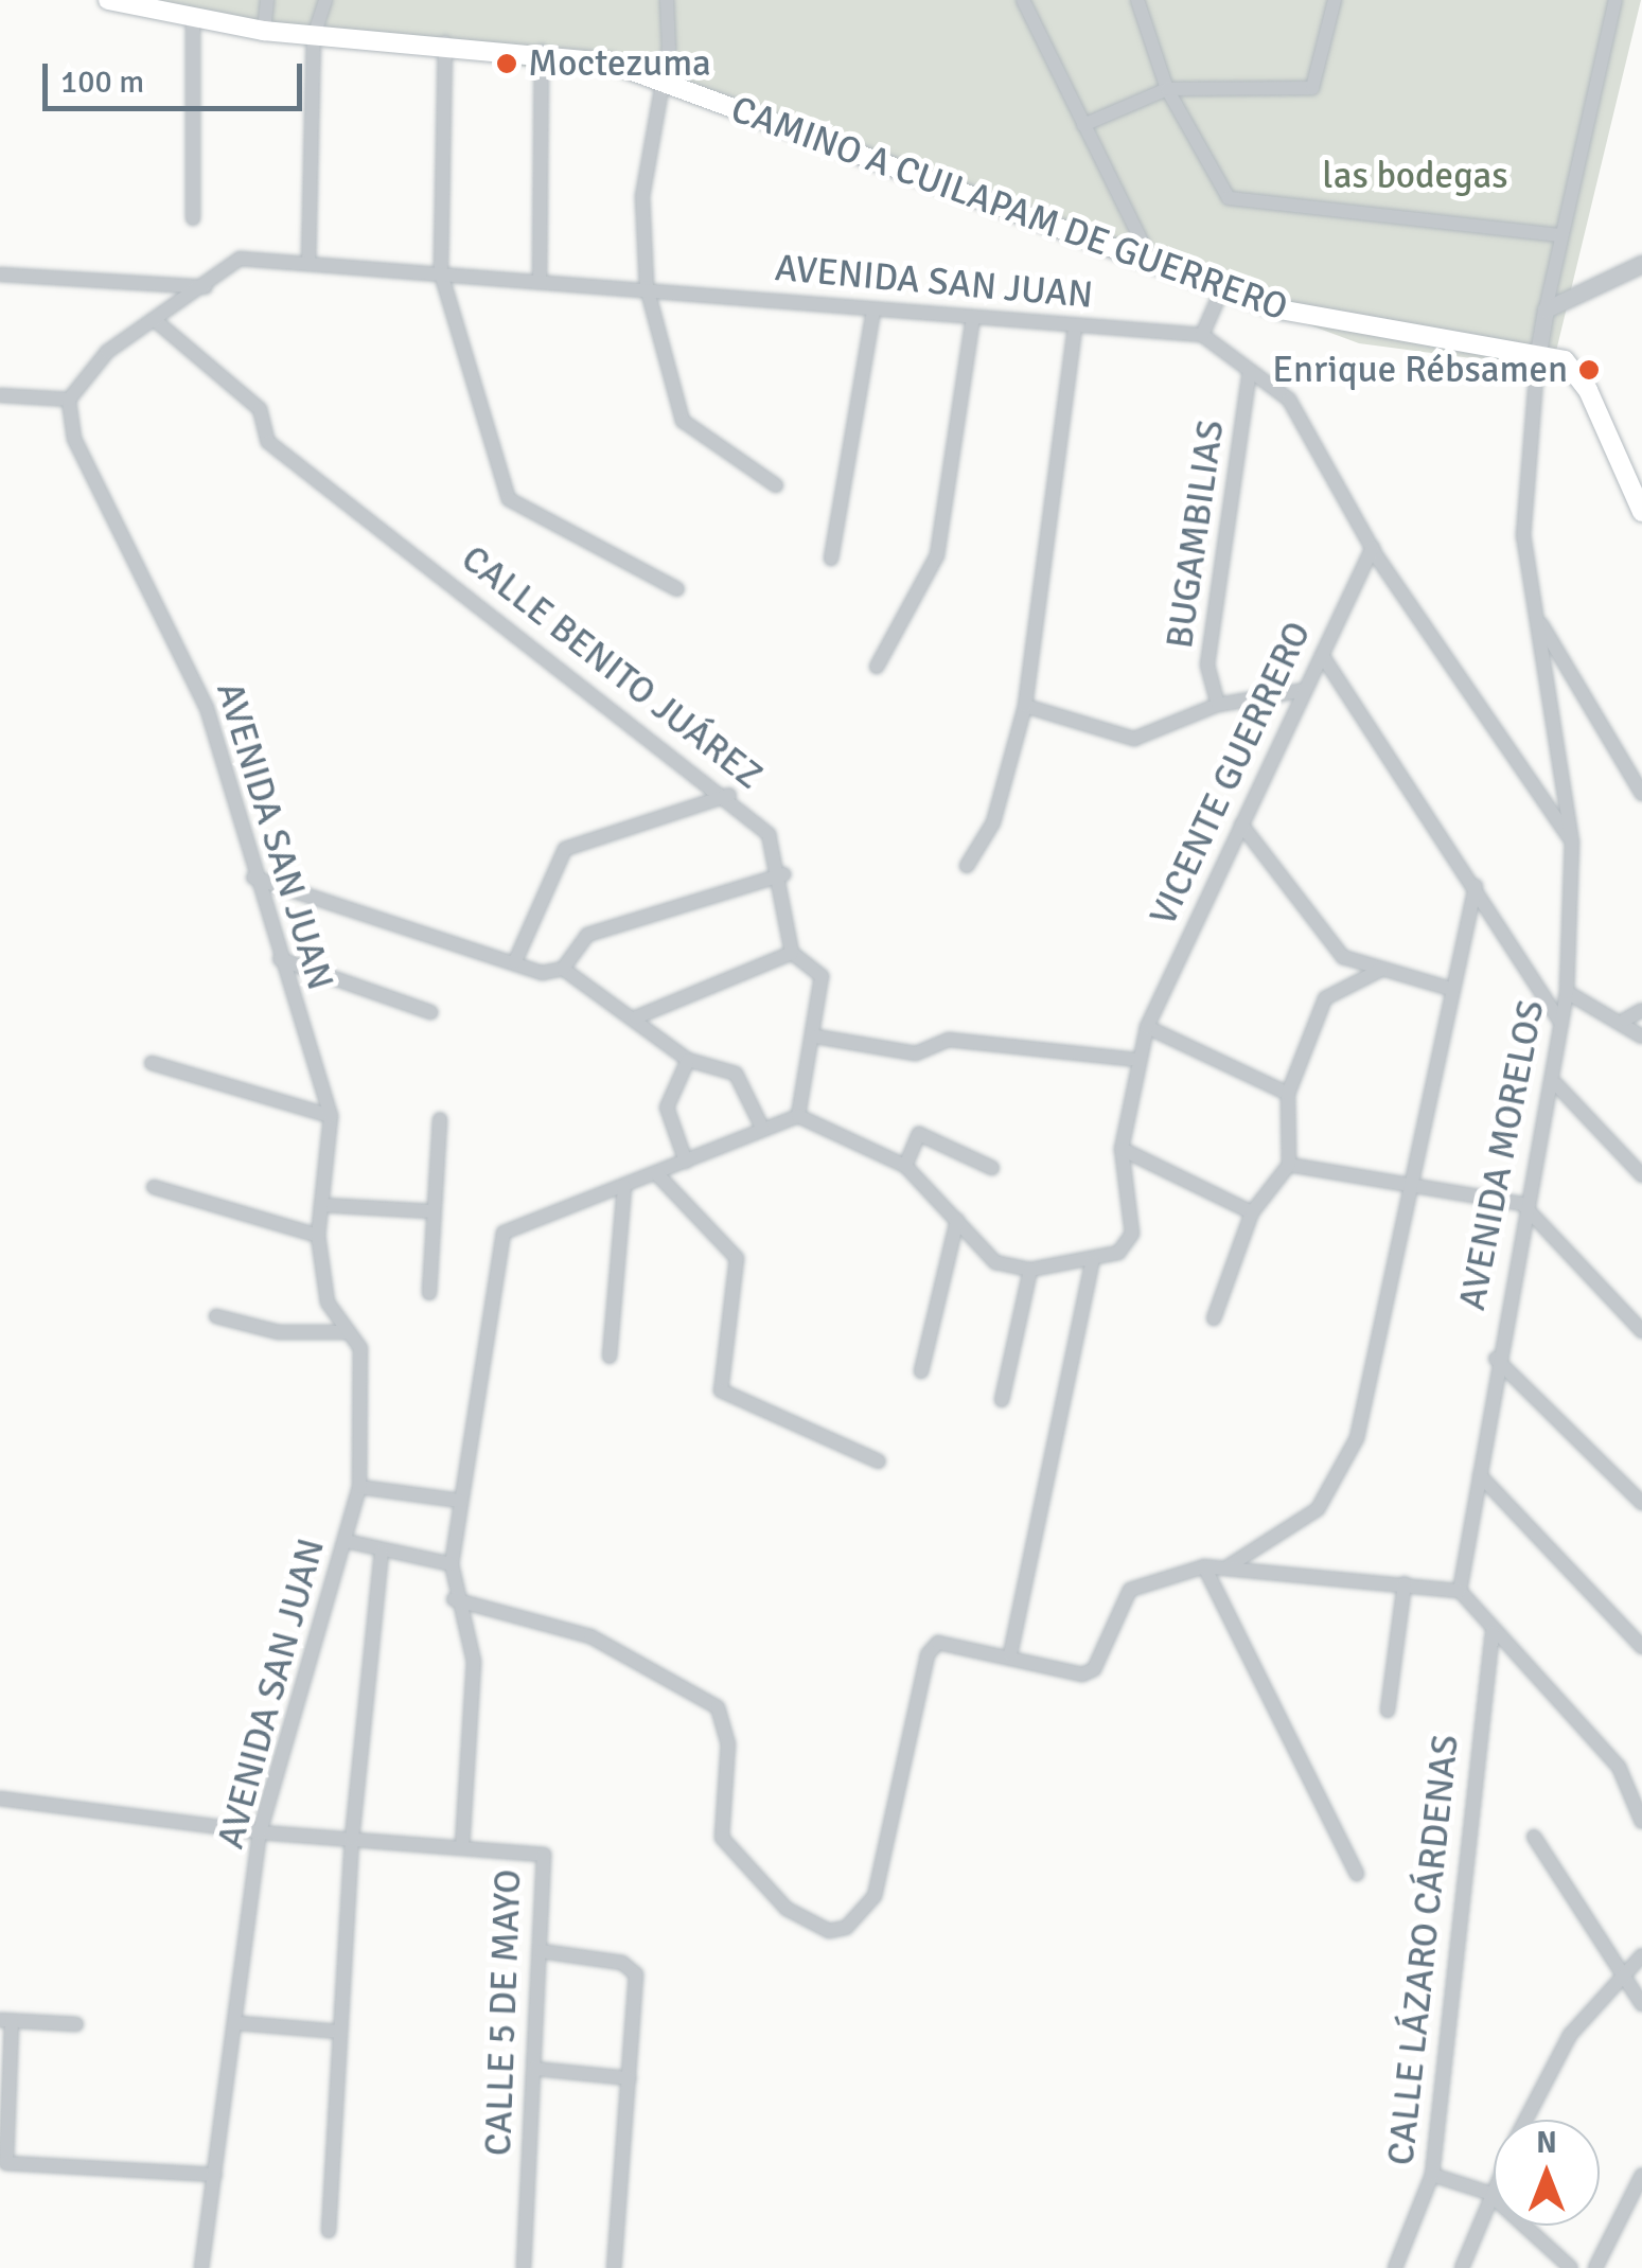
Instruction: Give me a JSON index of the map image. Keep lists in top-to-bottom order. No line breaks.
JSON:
{"streets":{"main road":["CAMINO A CUILAPAM DE GUERRERO"],"street":["AVENIDA SAN JUAN","BUGAMBILIAS","CALLE BENITO JUÁREZ","VICENTE GUERRERO","AVENIDA MORELOS","CALLE LÁZARO CÁRDENAS","CALLE 5 DE MAYO"]},"crossings":[["CAMINO A CUILAPAM DE GUERRERO","AVENIDA MORELOS"],["AVENIDA SAN JUAN","CALLE BENITO JUÁREZ"],["AVENIDA SAN JUAN","CALLE 5 DE MAYO"]],"parks":["las bodegas"],"places":["Moctezuma","Enrique Rébsamen"],"scale_bar":"100 m","north":"top"}
